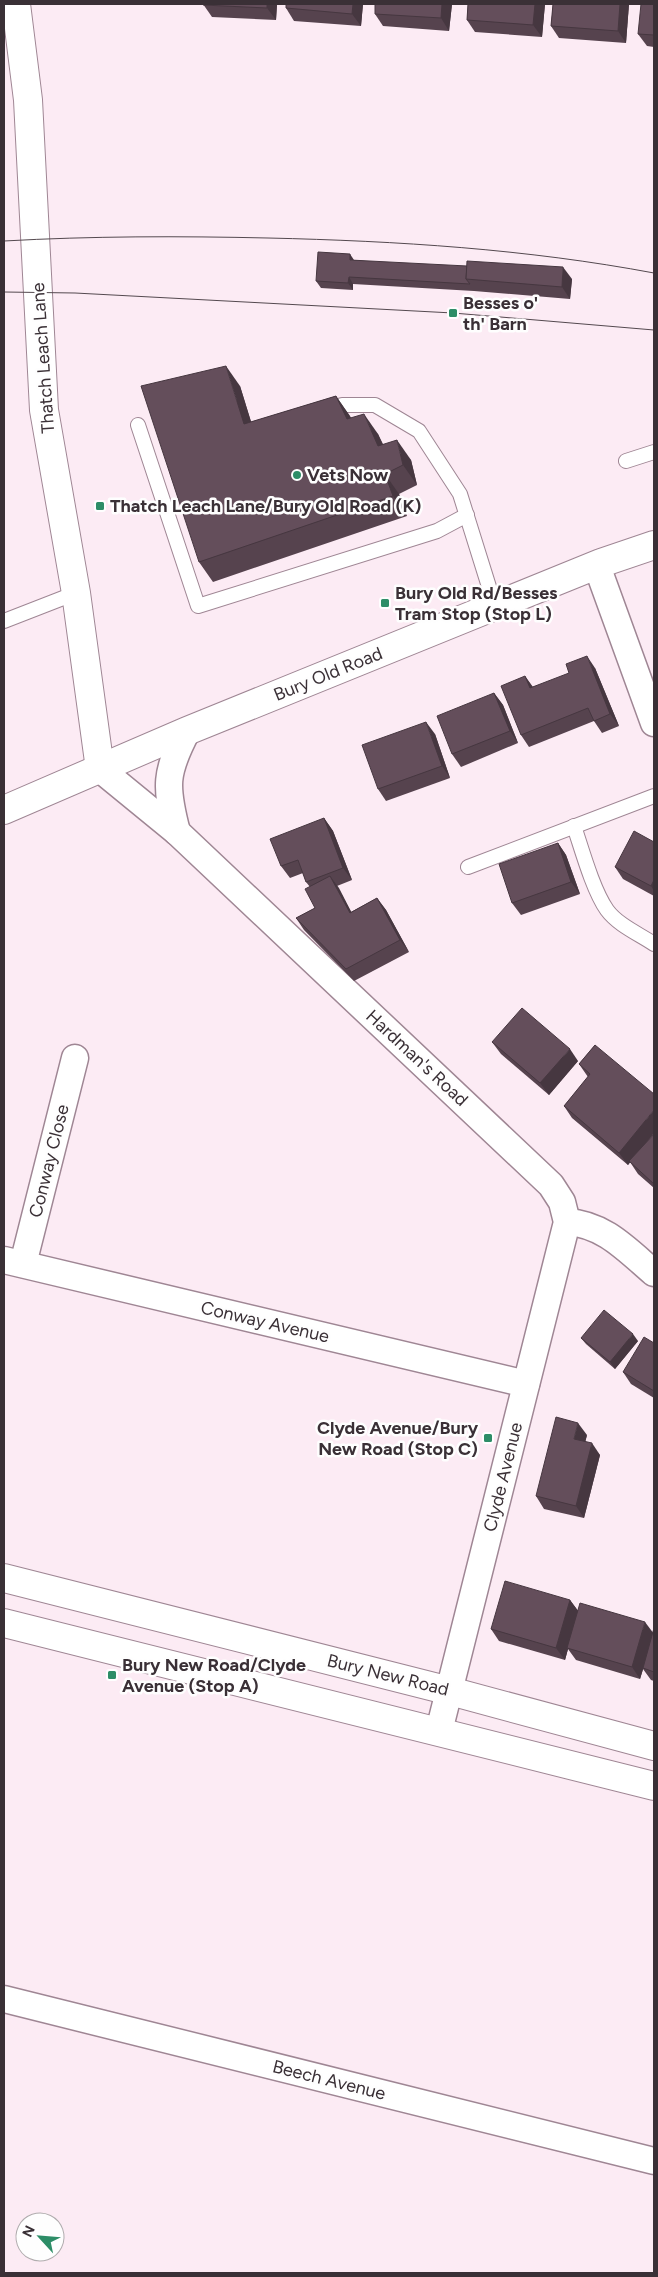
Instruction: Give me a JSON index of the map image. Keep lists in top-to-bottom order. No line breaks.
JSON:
{"streets":{"main road":["Thatch Leach Lane","Bury Old Road","Bury New Road"],"street":["Hardman's Road","Conway Close","Conway Avenue","Clyde Avenue","Beech Avenue"]},"crossings":[["Thatch Leach Lane","Bury Old Road"],["Thatch Leach Lane","Hardman's Road"],["Bury Old Road","Hardman's Road"],["Hardman's Road","Clyde Avenue"],["Conway Close","Conway Avenue"],["Conway Avenue","Clyde Avenue"],["Clyde Avenue","Bury New Road"]],"places":{"transit":["Besses o' th' Barn","Thatch Leach Lane/Bury Old Road (K)","Bury Old Rd/Besses Tram Stop (Stop L)","Clyde Avenue/Bury New Road (Stop C)","Bury New Road/Clyde Avenue (Stop A)"],"other":["Vets Now"]},"north":"top left"}
